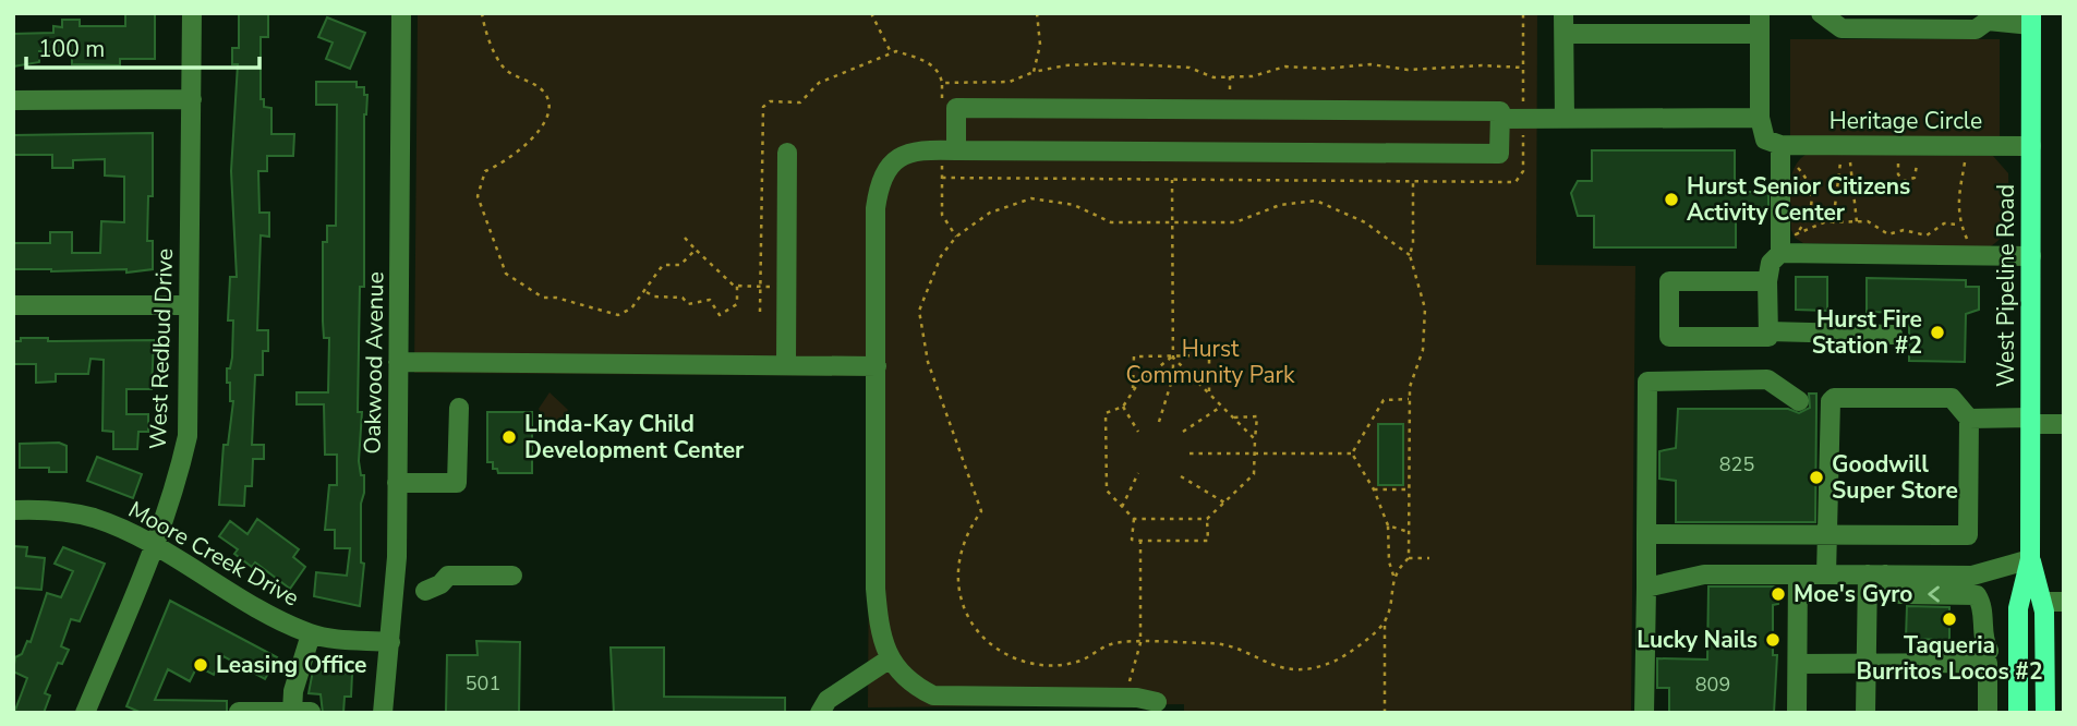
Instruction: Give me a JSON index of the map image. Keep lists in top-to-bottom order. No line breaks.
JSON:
{"streets":{"main road":["West Pipeline Road"],"street":["Heritage Circle","West Redbud Drive","Oakwood Avenue","Moore Creek Drive"]},"crossings":[["Heritage Circle","West Pipeline Road"],["West Redbud Drive","Moore Creek Drive"],["Oakwood Avenue","Moore Creek Drive"]],"parks":["Hurst Community Park"],"places":["Hurst Senior Citizens Activity Center","Hurst Fire Station #2","Linda-Kay Child Development Center","Goodwill Super Store","Moe's Gyro","Taqueria Burritos Locos #2","Lucky Nails","Leasing Office"],"house_numbers":["825","501","809"],"scale_bar":"100 m"}
